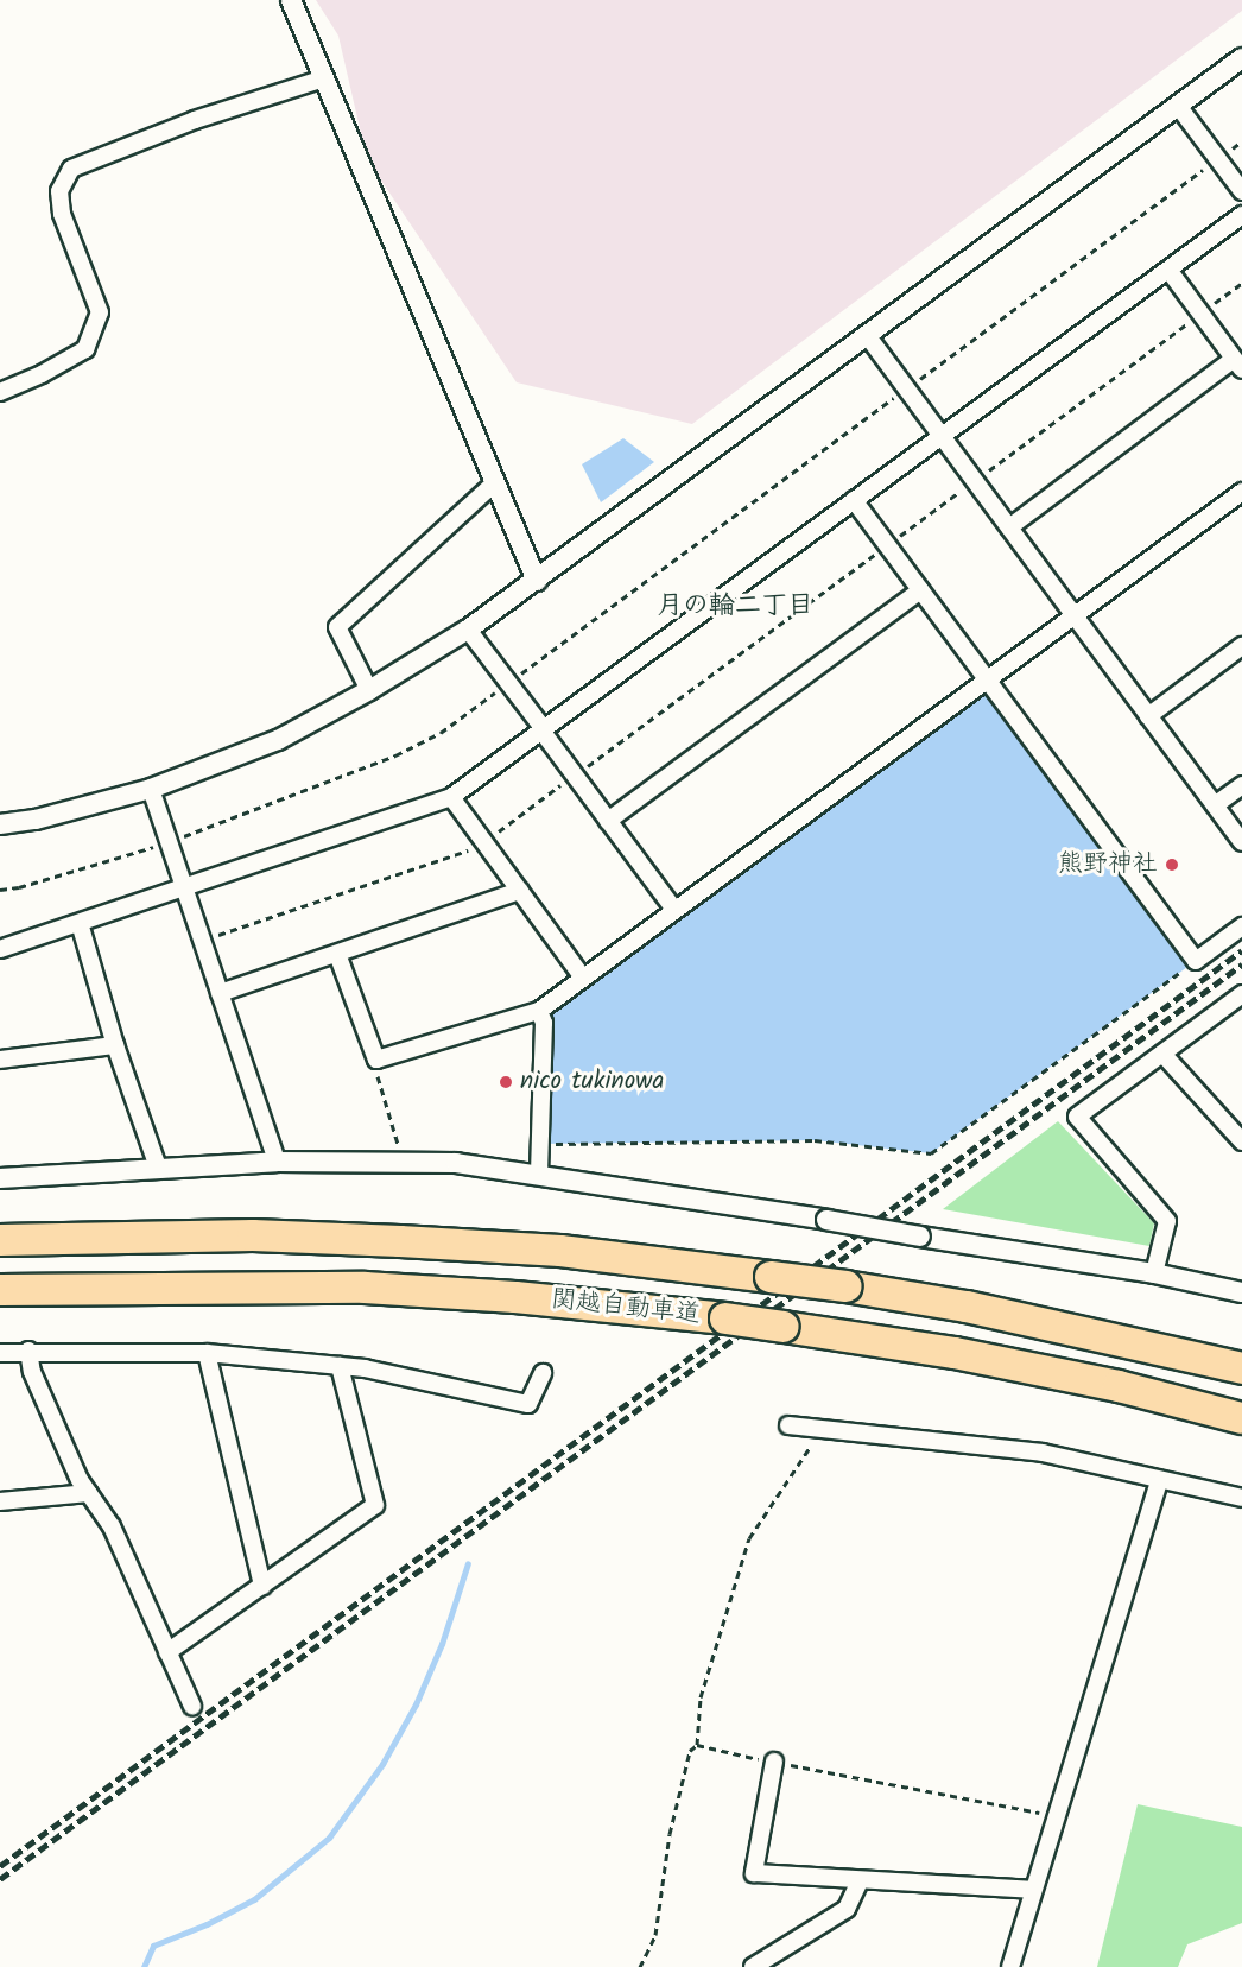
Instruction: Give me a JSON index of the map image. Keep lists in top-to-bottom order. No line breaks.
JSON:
{"streets":{"highway":["関越自動車道"]},"districts":["月の輪二丁目"],"places":["熊野神社","nico tukinowa"]}
